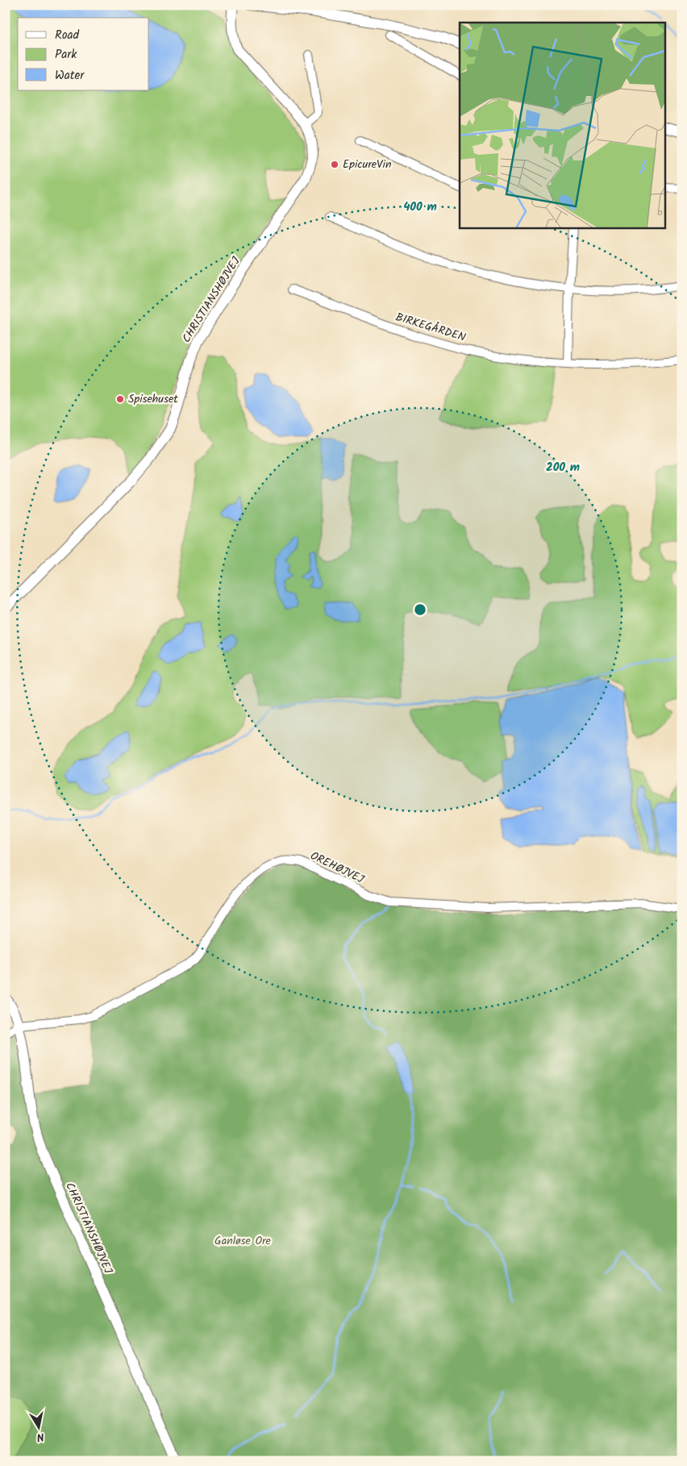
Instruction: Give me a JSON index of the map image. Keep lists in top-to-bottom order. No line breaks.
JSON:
{"streets":{"street":["CHRISTIANSHØJVEJ","BIRKEGÅRDEN","OREHØJVEJ"]},"crossings":[["CHRISTIANSHØJVEJ","OREHØJVEJ"]],"parks":["Ganløse Ore"],"places":["EpicureVin","Spisehuset"],"legend":["Road","Park","Water"],"north":"bottom","rings":["400 m","200 m"]}
